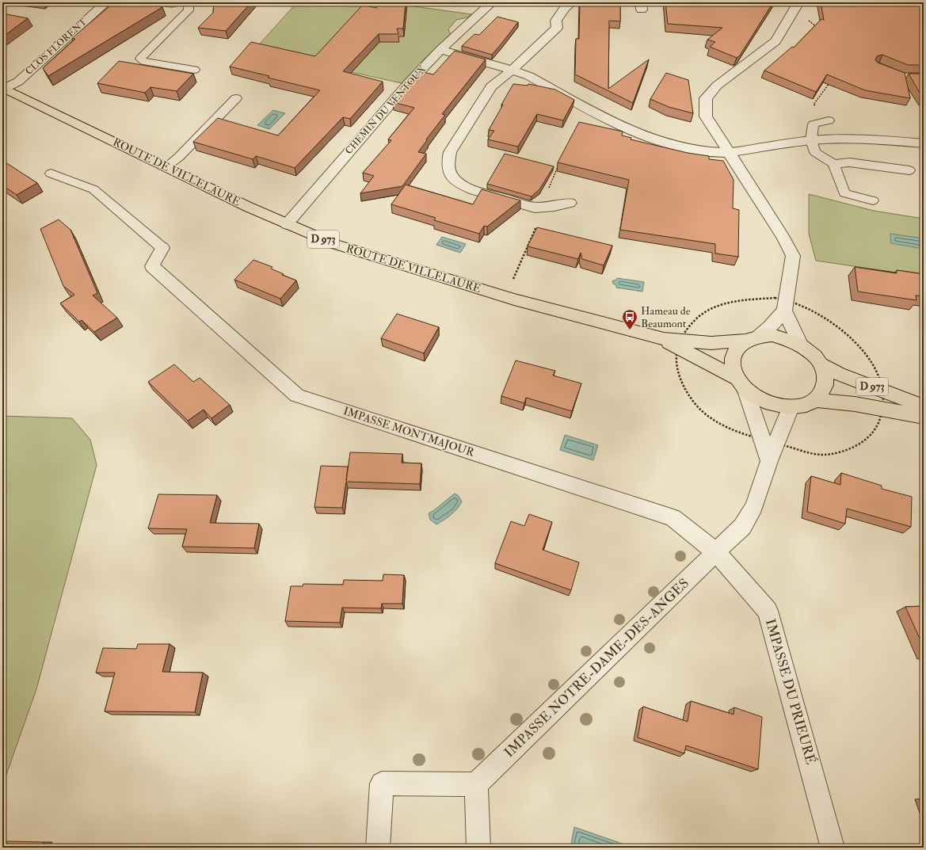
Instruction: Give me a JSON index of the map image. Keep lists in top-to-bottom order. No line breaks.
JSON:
{"streets":{"main road":["ROUTE DE VILLELAURE","D 973"],"street":["CLOS FLORENT","CHEMIN DU VENTOUX","IMPASSE MONTMAJOUR","IMPASSE NOTRE-DAME-DES-ANGES","IMPASSE DU PRIEURÉ"]},"crossings":[["CLOS FLORENT","ROUTE DE VILLELAURE"],["CHEMIN DU VENTOUX","ROUTE DE VILLELAURE"],["ROUTE DE VILLELAURE","D 973"],["ROUTE DE VILLELAURE","IMPASSE NOTRE-DAME-DES-ANGES"],["D 973","IMPASSE NOTRE-DAME-DES-ANGES"],["IMPASSE MONTMAJOUR","IMPASSE NOTRE-DAME-DES-ANGES"],["IMPASSE MONTMAJOUR","IMPASSE DU PRIEURÉ"],["IMPASSE NOTRE-DAME-DES-ANGES","IMPASSE DU PRIEURÉ"]],"places":{"bus stop":["Hameau de Beaumont"]}}
